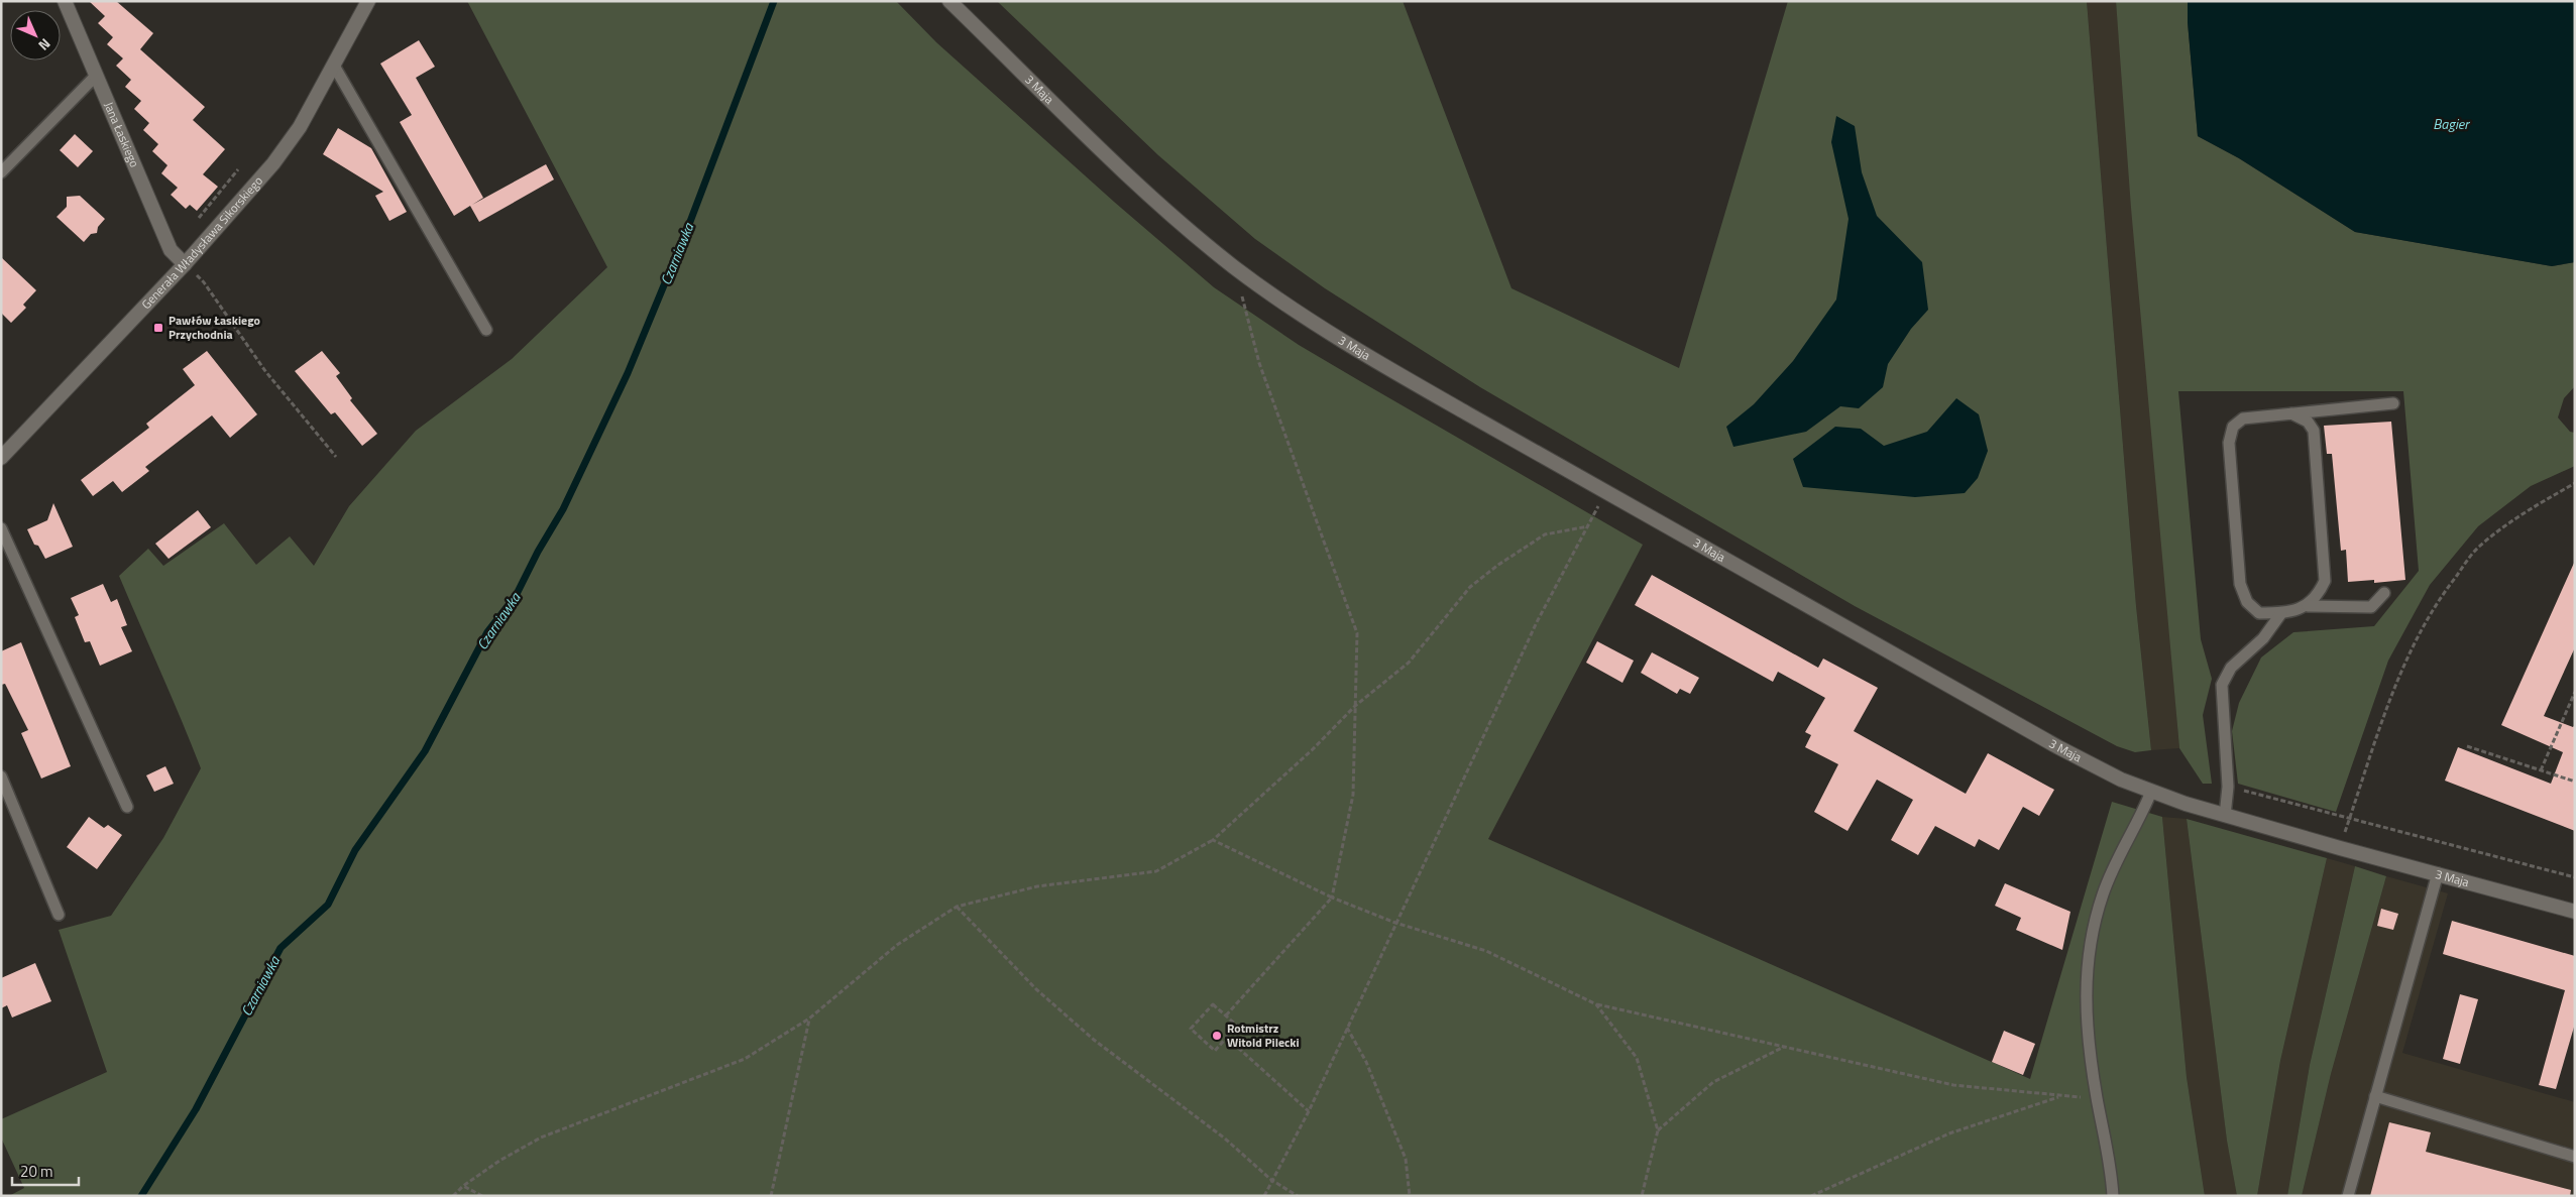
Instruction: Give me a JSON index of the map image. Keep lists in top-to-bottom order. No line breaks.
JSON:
{"streets":{"main road":["3 Maja","Jana Łaskiego","Generała Władysława Sikorskiego"]},"crossings":[["Jana Łaskiego","Generała Władysława Sikorskiego"]],"water":["Bagier","Czarniawka"],"places":{"transit":["Pawłów Łaskiego Przychodnia"],"other":["Rotmistrz Witold Pilecki"]},"scale_bar":"20 m","north":"bottom right"}
